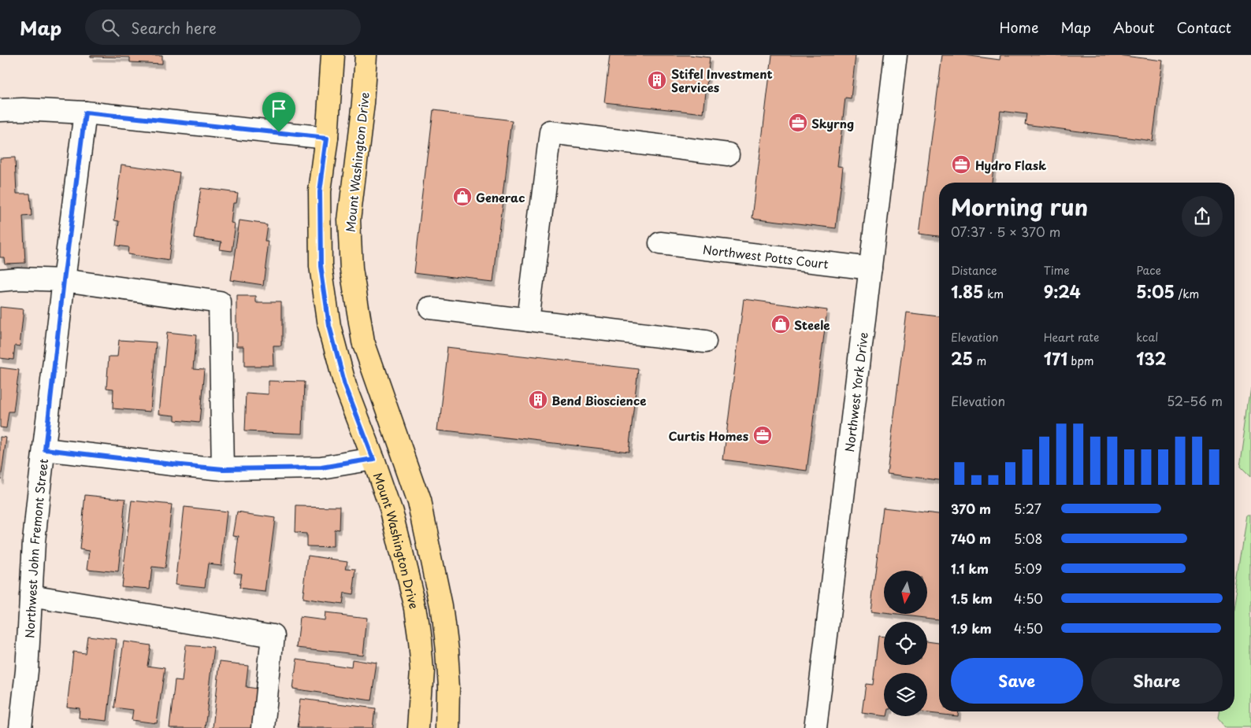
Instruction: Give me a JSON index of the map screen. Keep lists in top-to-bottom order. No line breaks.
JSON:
{"streets":{"main road":["Mount Washington Drive"],"street":["Northwest Potts Court","Northwest York Drive","Northwest John Fremont Street"]},"crossings":[["Northwest Potts Court","Northwest York Drive"]],"places":{"building":["Stifel Investment Services","Bend Bioscience"],"office":["Skyrng","Hydro Flask","Curtis Homes"],"shop":["Generac","Steele"]},"north":"bottom","page":{"header":"Map","search":"Search here","nav":["Home","Map","About","Contact"],"heading":["Morning run","07:37 · 5 × 370 m"],"stats":[["Distance","1.85 km"],["Time","9:24"],["Pace","5:05 /km"],["Elevation","25 m"],["Heart rate","171 bpm"],["kcal","132"]],"chart":["Elevation","52–56 m"],"list":[{"name":"370 m","note":"5:27"},{"name":"740 m","note":"5:08"},{"name":"1.1 km","note":"5:09"},{"name":"1.5 km","note":"4:50"},{"name":"1.9 km","note":"4:50"}],"buttons":["Save","Share"]}}
